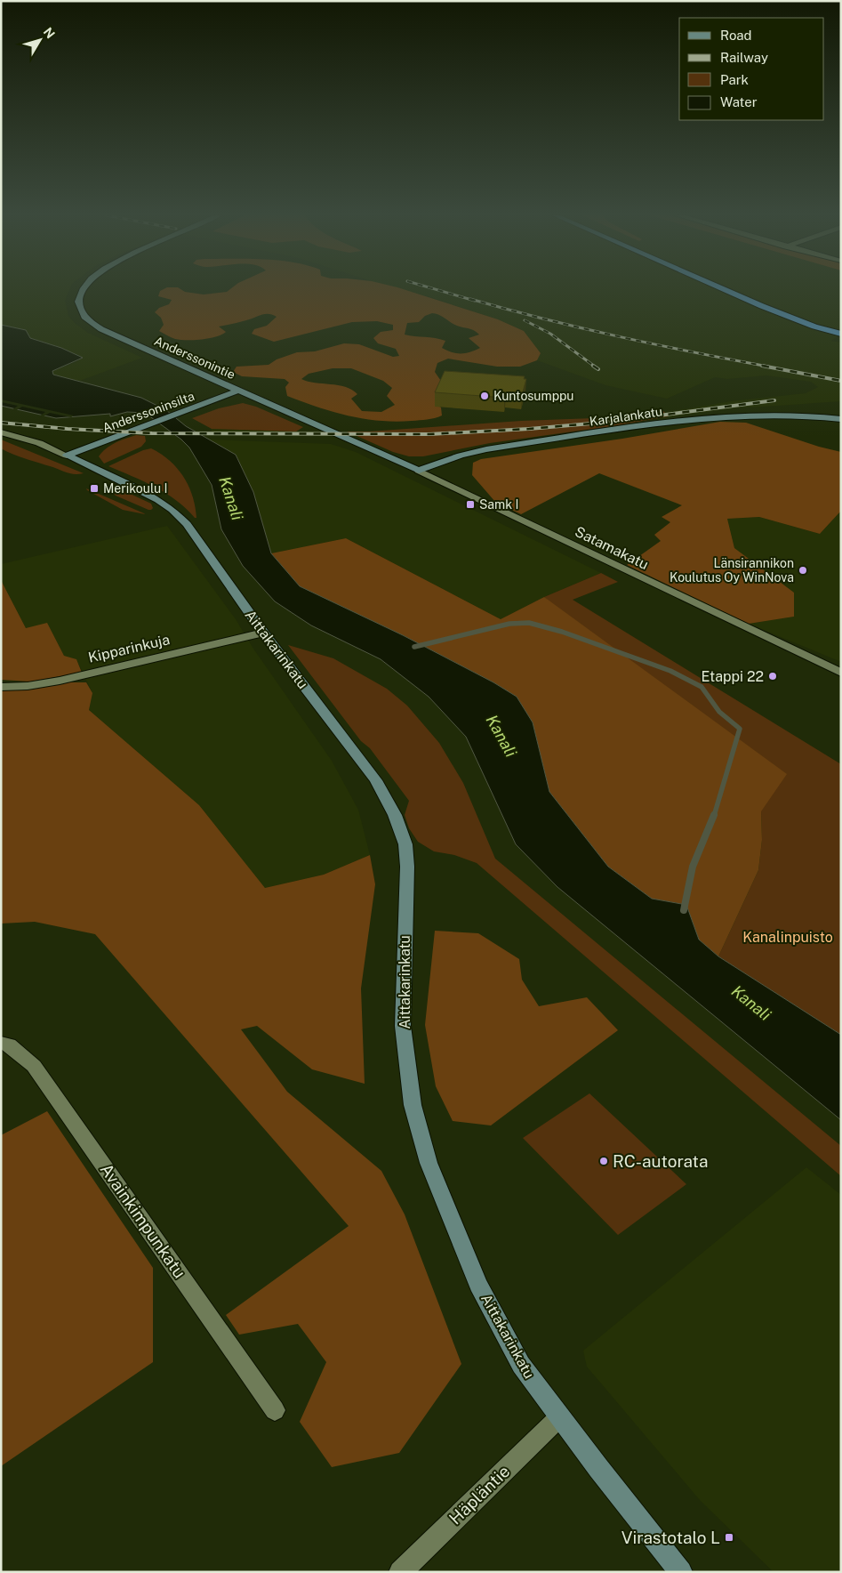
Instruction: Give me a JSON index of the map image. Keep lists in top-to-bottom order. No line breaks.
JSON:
{"streets":{"main road":["Anderssonintie","Anderssoninsilta","Karjalankatu","Aittakarinkatu"],"street":["Satamakatu","Kipparinkuja","Avainkimpunkatu","Häpläntie"]},"crossings":[["Anderssonintie","Anderssoninsilta"],["Anderssonintie","Karjalankatu"],["Anderssonintie","Satamakatu"],["Anderssoninsilta","Aittakarinkatu"],["Karjalankatu","Satamakatu"],["Kipparinkuja","Aittakarinkatu"],["Aittakarinkatu","Häpläntie"]],"water":["Kanali"],"parks":["Kanalinpuisto"],"places":{"other":["Kuntosumppu","Länsirannikon Koulutus Oy WinNova","Etappi 22","RC-autorata"],"transit":["Merikoulu I","Samk I","Virastotalo L"]},"legend":["Road","Railway","Park","Water"],"north":"top right"}
